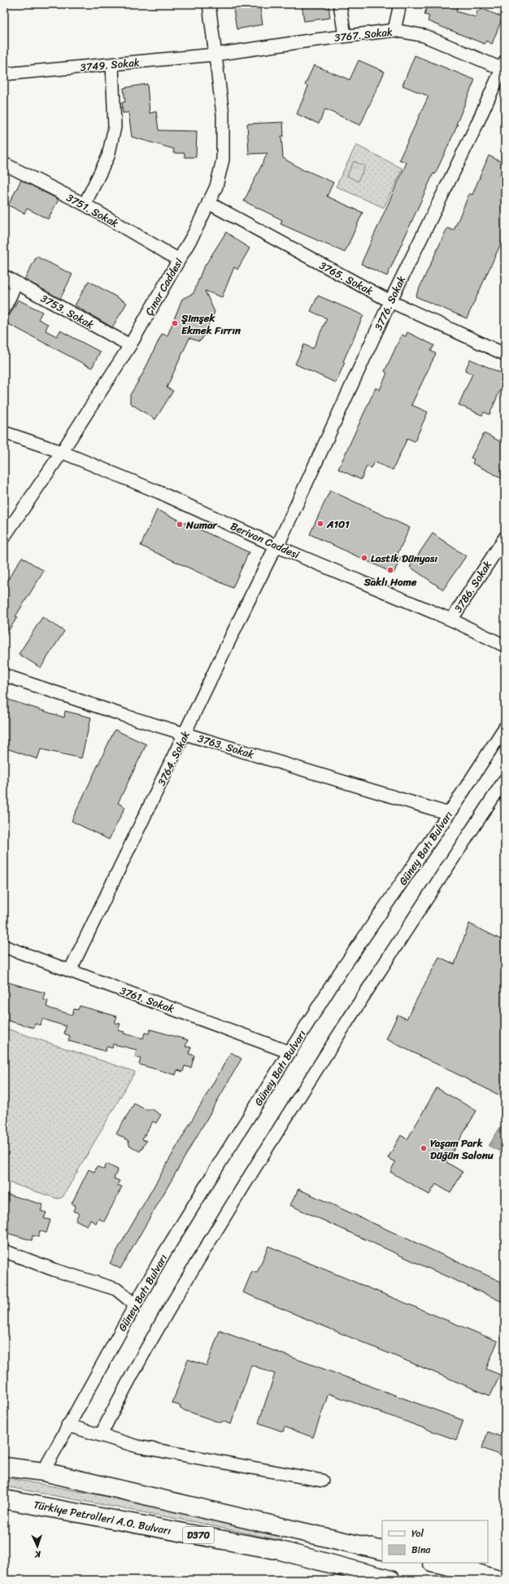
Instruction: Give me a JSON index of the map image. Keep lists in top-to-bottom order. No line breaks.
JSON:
{"streets":{"highway":["Türkiye Petrolleri A.O. Bulvarı","D370"],"street":["3767. Sokak","3749. Sokak","3751. Sokak","3765. Sokak","Çınar Caddesi","3776. Sokak","3753. Sokak","Berivan Caddesi","3786. Sokak","3763. Sokak","3764. Sokak","Güney Batı Bulvarı","3761. Sokak"]},"crossings":[["3767. Sokak","3749. Sokak"],["3767. Sokak","Çınar Caddesi"],["3767. Sokak","3776. Sokak"],["3749. Sokak","Çınar Caddesi"],["3751. Sokak","Çınar Caddesi"],["3765. Sokak","Çınar Caddesi"],["3765. Sokak","3776. Sokak"],["Çınar Caddesi","3753. Sokak"],["Çınar Caddesi","Berivan Caddesi"],["3776. Sokak","Berivan Caddesi"],["3776. Sokak","3764. Sokak"],["Berivan Caddesi","3786. Sokak"],["Berivan Caddesi","3764. Sokak"],["3763. Sokak","3764. Sokak"],["3763. Sokak","Güney Batı Bulvarı"],["3764. Sokak","3761. Sokak"],["Güney Batı Bulvarı","3761. Sokak"],["Güney Batı Bulvarı","D370"]],"places":["Şimşek Ekmek Fırrın","A101","Numar","Lastik Dünyası","Saklı Home","Yaşam Park Düğün Salonu"],"legend":["Yol","Bina"],"north":"bottom"}
